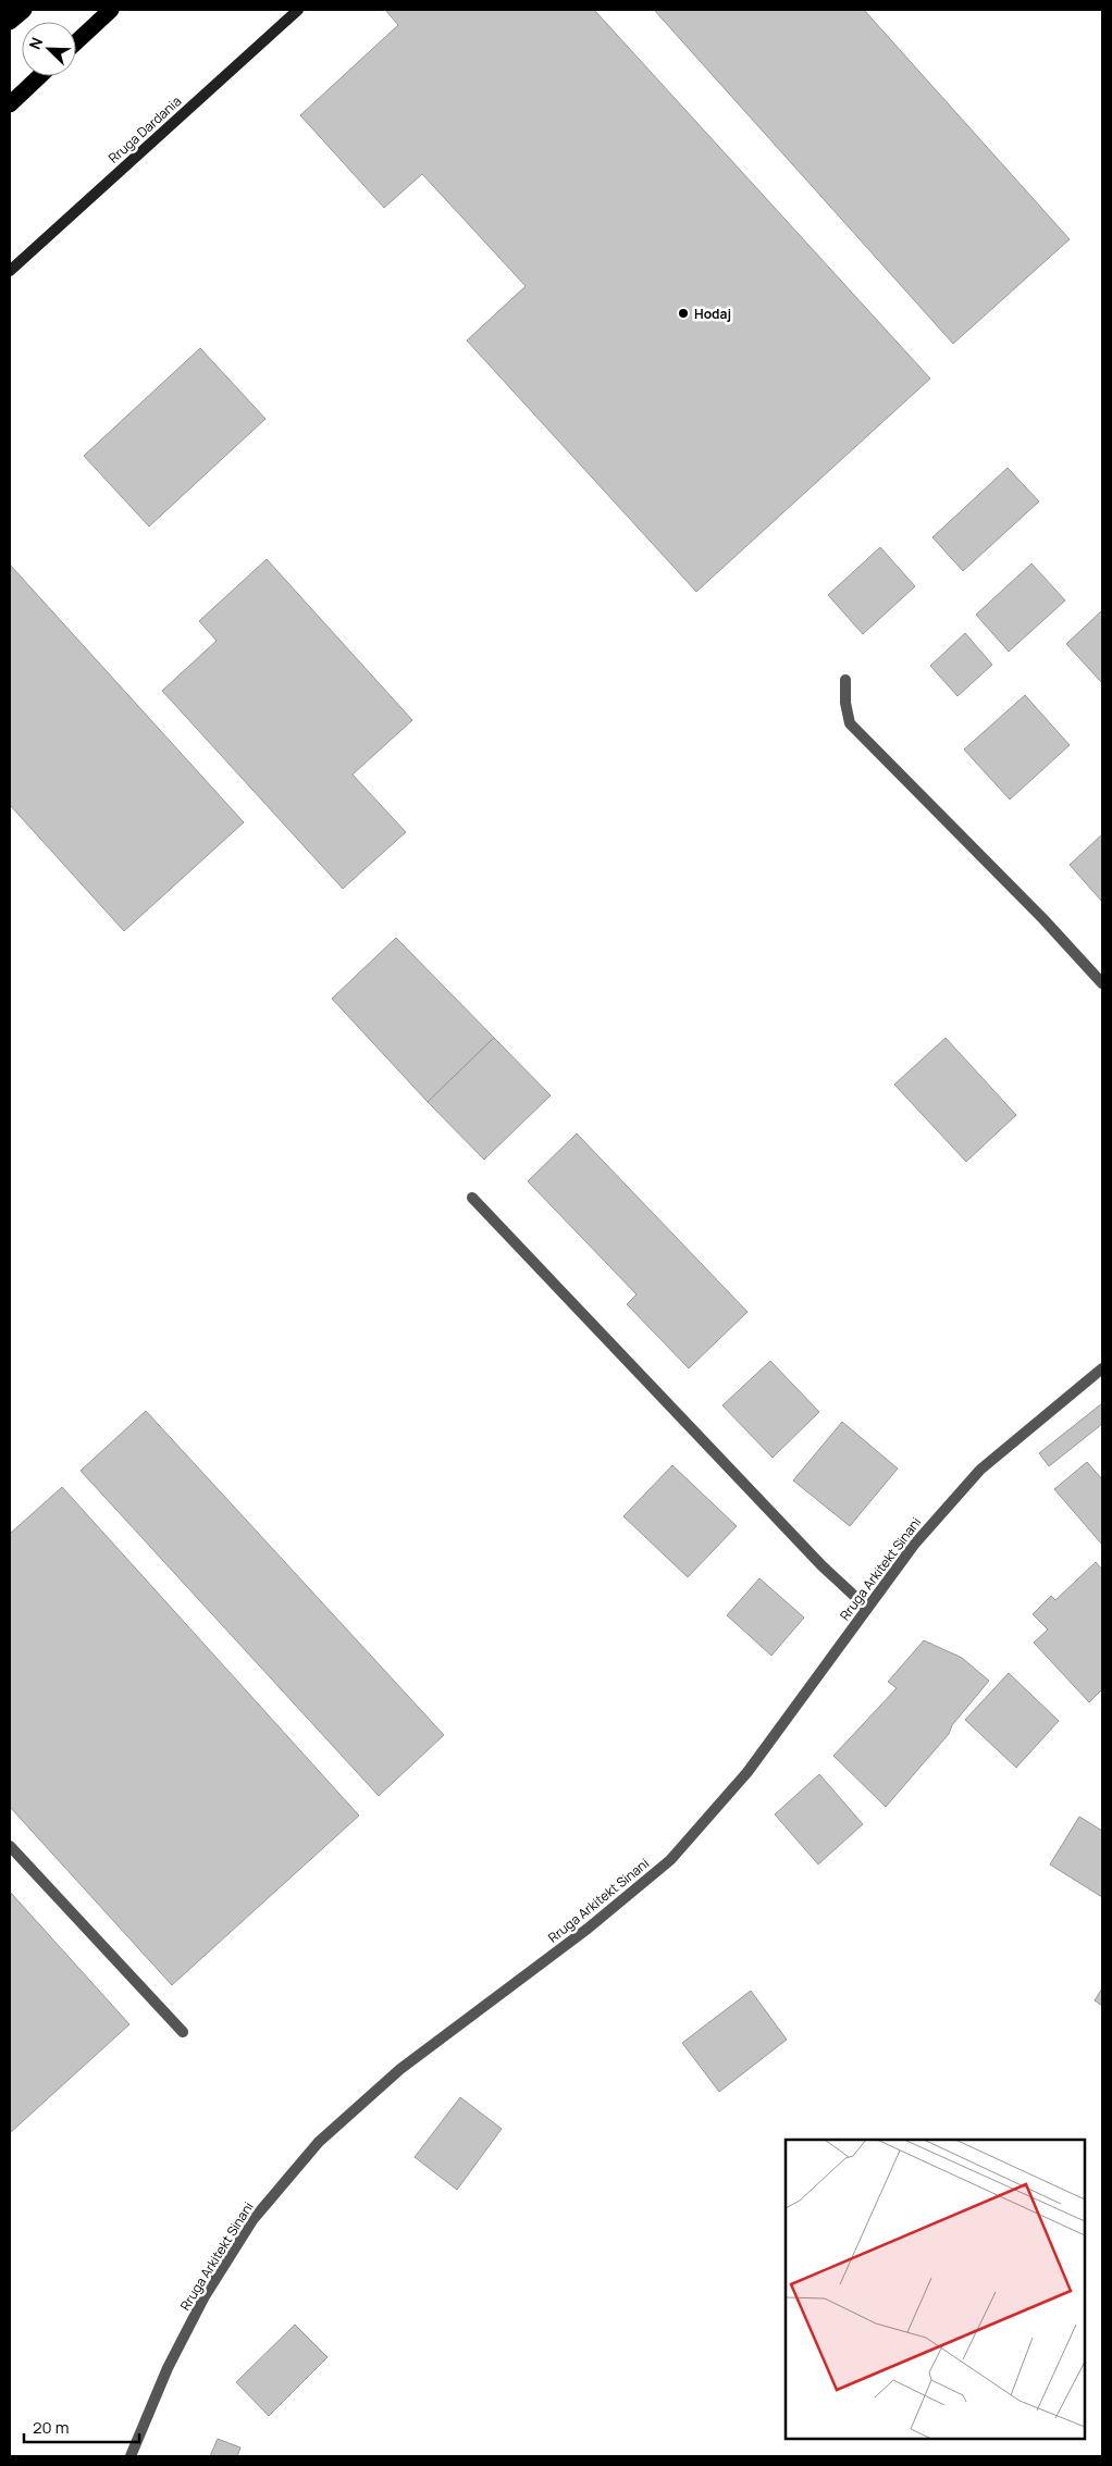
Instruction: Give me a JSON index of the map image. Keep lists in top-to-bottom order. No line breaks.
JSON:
{"streets":{"main road":["Rruga Dardania"],"street":["Rruga Arkitekt Sinani"]},"places":["Hodaj"],"scale_bar":"20 m","north":"top left"}
